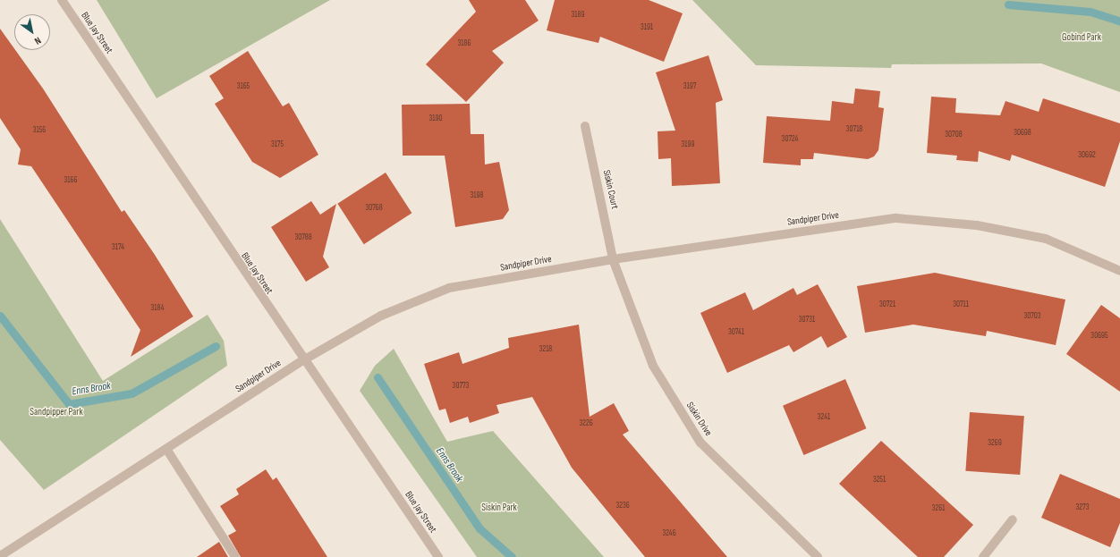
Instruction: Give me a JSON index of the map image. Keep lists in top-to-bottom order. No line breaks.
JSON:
{"streets":{"street":["Blue Jay Street","Siskin Court","Sandpiper Drive","Siskin Drive"]},"crossings":[["Blue Jay Street","Sandpiper Drive"],["Siskin Court","Sandpiper Drive"],["Siskin Court","Siskin Drive"],["Sandpiper Drive","Siskin Drive"]],"water":["Enns Brook"],"parks":["Gobind Park","Sandpipper Park","Siskin Park"],"house_numbers":["3189","3191","3186","3165","3197","3190","30718","3156","30698","30708","30724","3175","3199","30692","3166","3198","30768","30788","3174","30721","30711","3184","30703","30731","30741","30695","3218","30773","3241","3226","3269","3251","3236","3273","3261","3246"],"north":"bottom right"}
